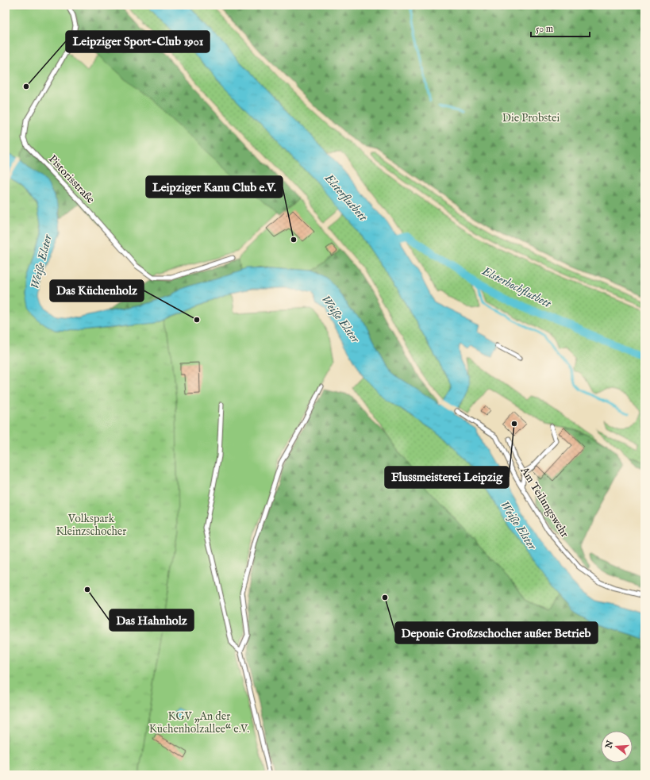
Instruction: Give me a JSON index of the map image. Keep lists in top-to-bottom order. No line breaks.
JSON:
{"streets":{"lane":["Pistorisstraße","Am Teilungswehr"]},"water":["Elsterflutbett","Weiße Elster","Elsterhochflutbett"],"parks":["Die Probstei","Volkspark Kleinzschocher","KGV „An der Küchenholzallee“ e.V."],"places":["Leipziger Sport-Club 1901","Leipziger Kanu Club e.V.","Das Küchenholz","Flussmeisterei Leipzig","Das Hahnholz","Deponie Großzschocher außer Betrieb"],"scale_bar":"50 m","north":"left"}
